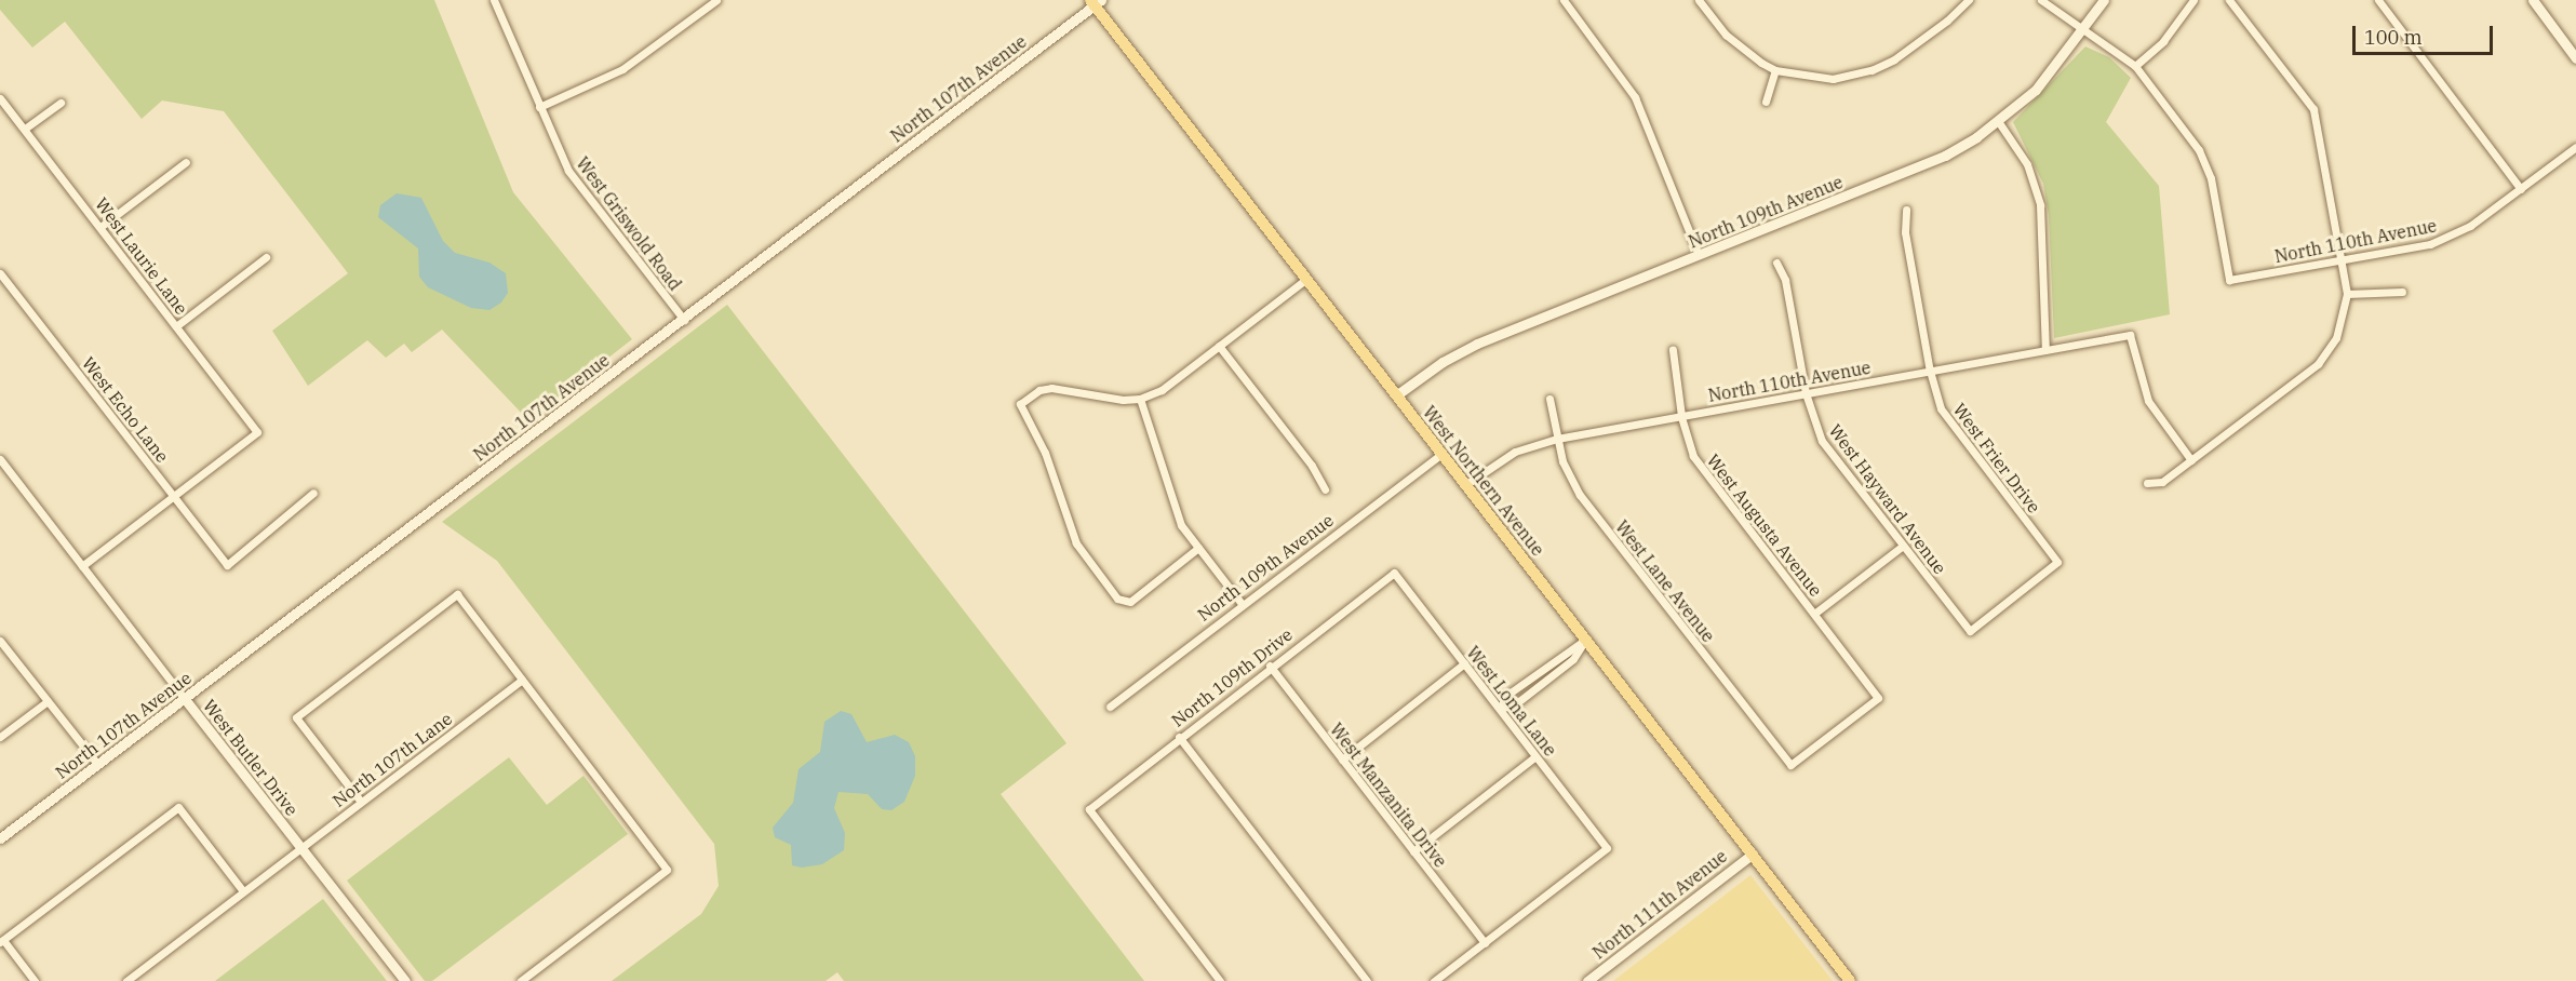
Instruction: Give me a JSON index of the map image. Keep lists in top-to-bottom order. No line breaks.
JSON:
{"streets":{"main road":["West Northern Avenue"],"street":["North 107th Avenue","North 109th Avenue","West Griswold Road","North 110th Avenue","West Laurie Lane","West Echo Lane","West Frier Drive","West Hayward Avenue","West Augusta Avenue","West Lane Avenue","North 109th Drive","West Loma Lane","West Butler Drive","North 107th Lane","West Manzanita Drive","North 111th Avenue"]},"crossings":[["North 107th Avenue","West Griswold Road"],["North 107th Avenue","West Northern Avenue"],["North 107th Avenue","West Butler Drive"],["North 109th Avenue","West Northern Avenue"],["North 110th Avenue","West Frier Drive"],["North 110th Avenue","West Northern Avenue"],["North 110th Avenue","West Hayward Avenue"],["North 110th Avenue","West Augusta Avenue"],["North 110th Avenue","West Lane Avenue"],["West Laurie Lane","West Echo Lane"],["West Frier Drive","West Hayward Avenue"],["West Northern Avenue","North 111th Avenue"],["West Augusta Avenue","West Lane Avenue"],["North 109th Drive","West Loma Lane"],["North 109th Drive","West Manzanita Drive"],["West Loma Lane","West Manzanita Drive"],["West Butler Drive","North 107th Lane"]],"scale_bar":"100 m"}
